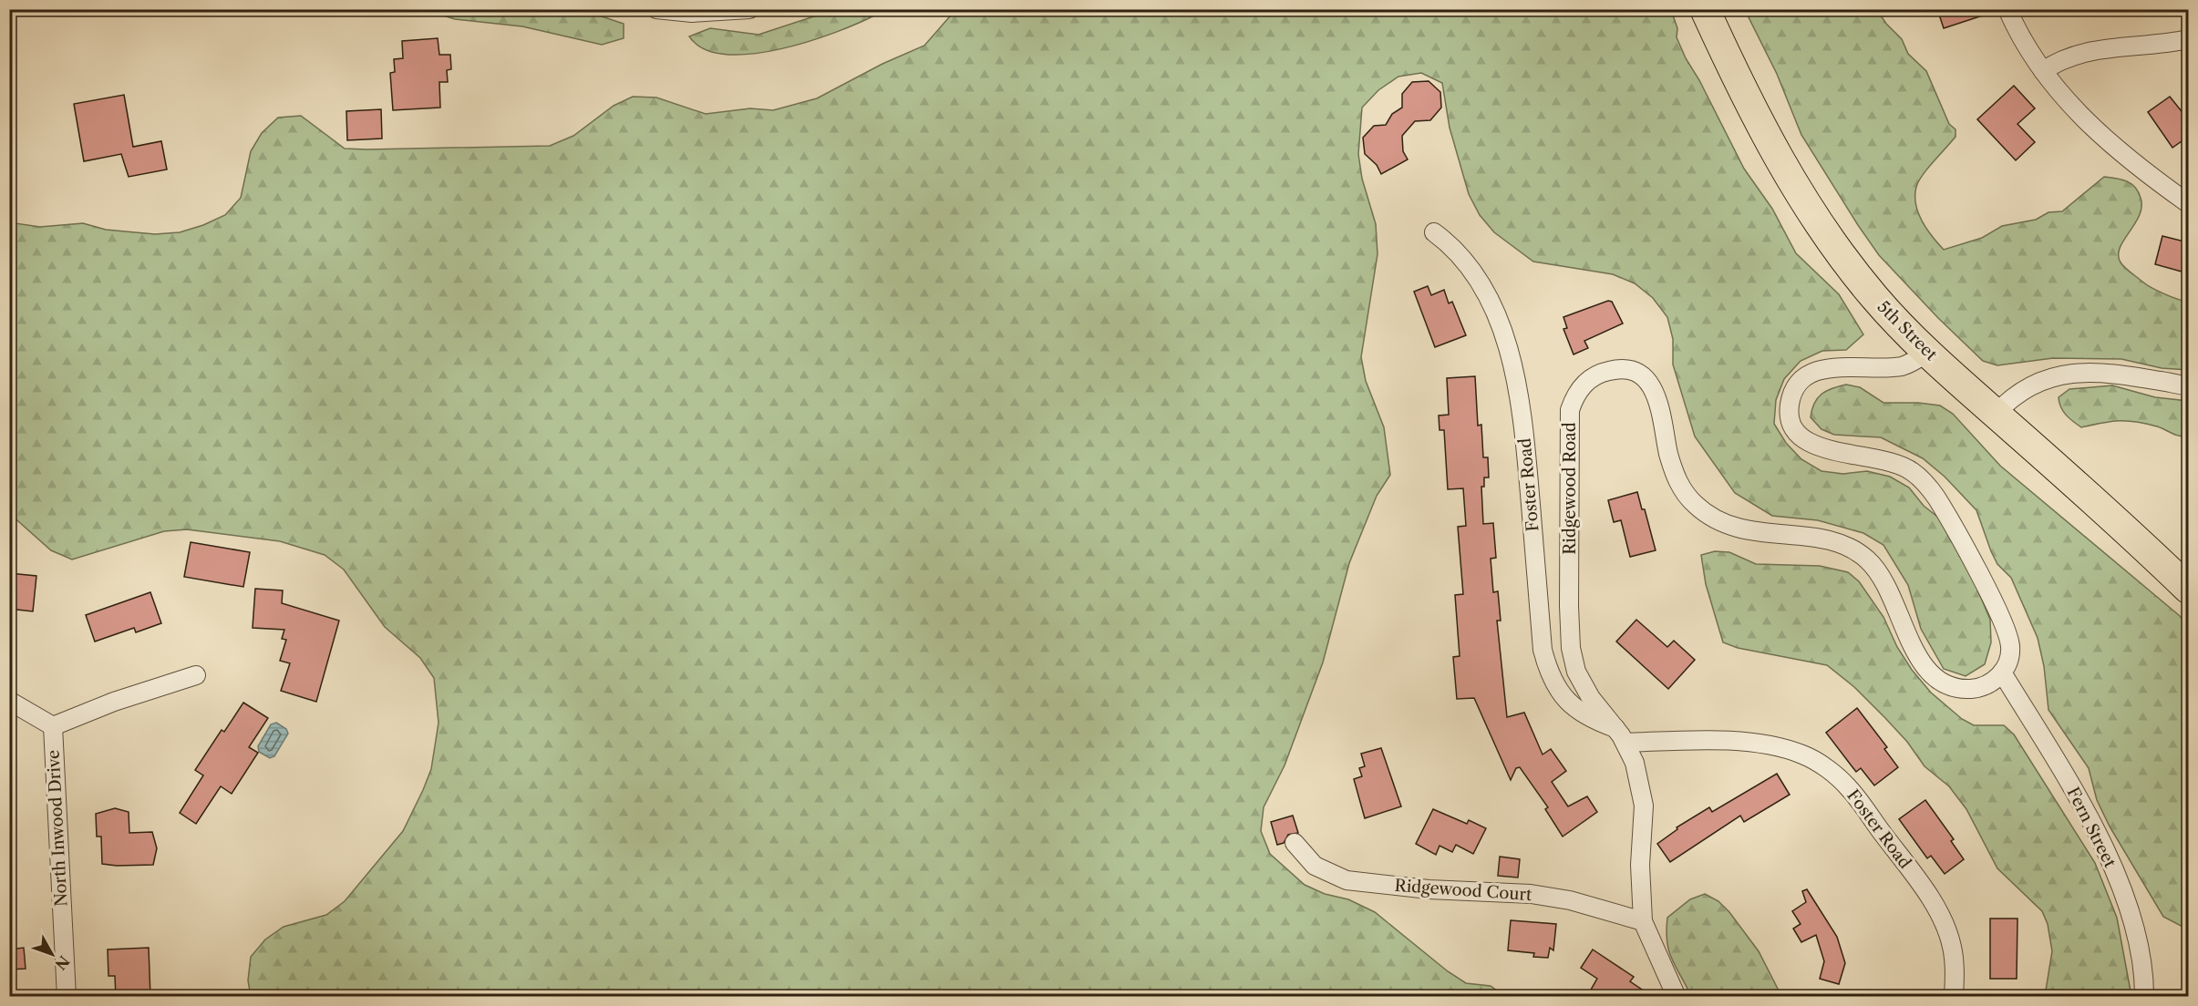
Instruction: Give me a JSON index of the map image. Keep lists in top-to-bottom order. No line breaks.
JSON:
{"streets":{"main road":["5th Street"],"street":["Foster Road","Ridgewood Road","Fern Street","North Inwood Drive","Ridgewood Court"]},"crossings":[["Foster Road","Ridgewood Road"],["Ridgewood Road","Fern Street"],["Ridgewood Road","Ridgewood Court"]],"north":"bottom right"}
